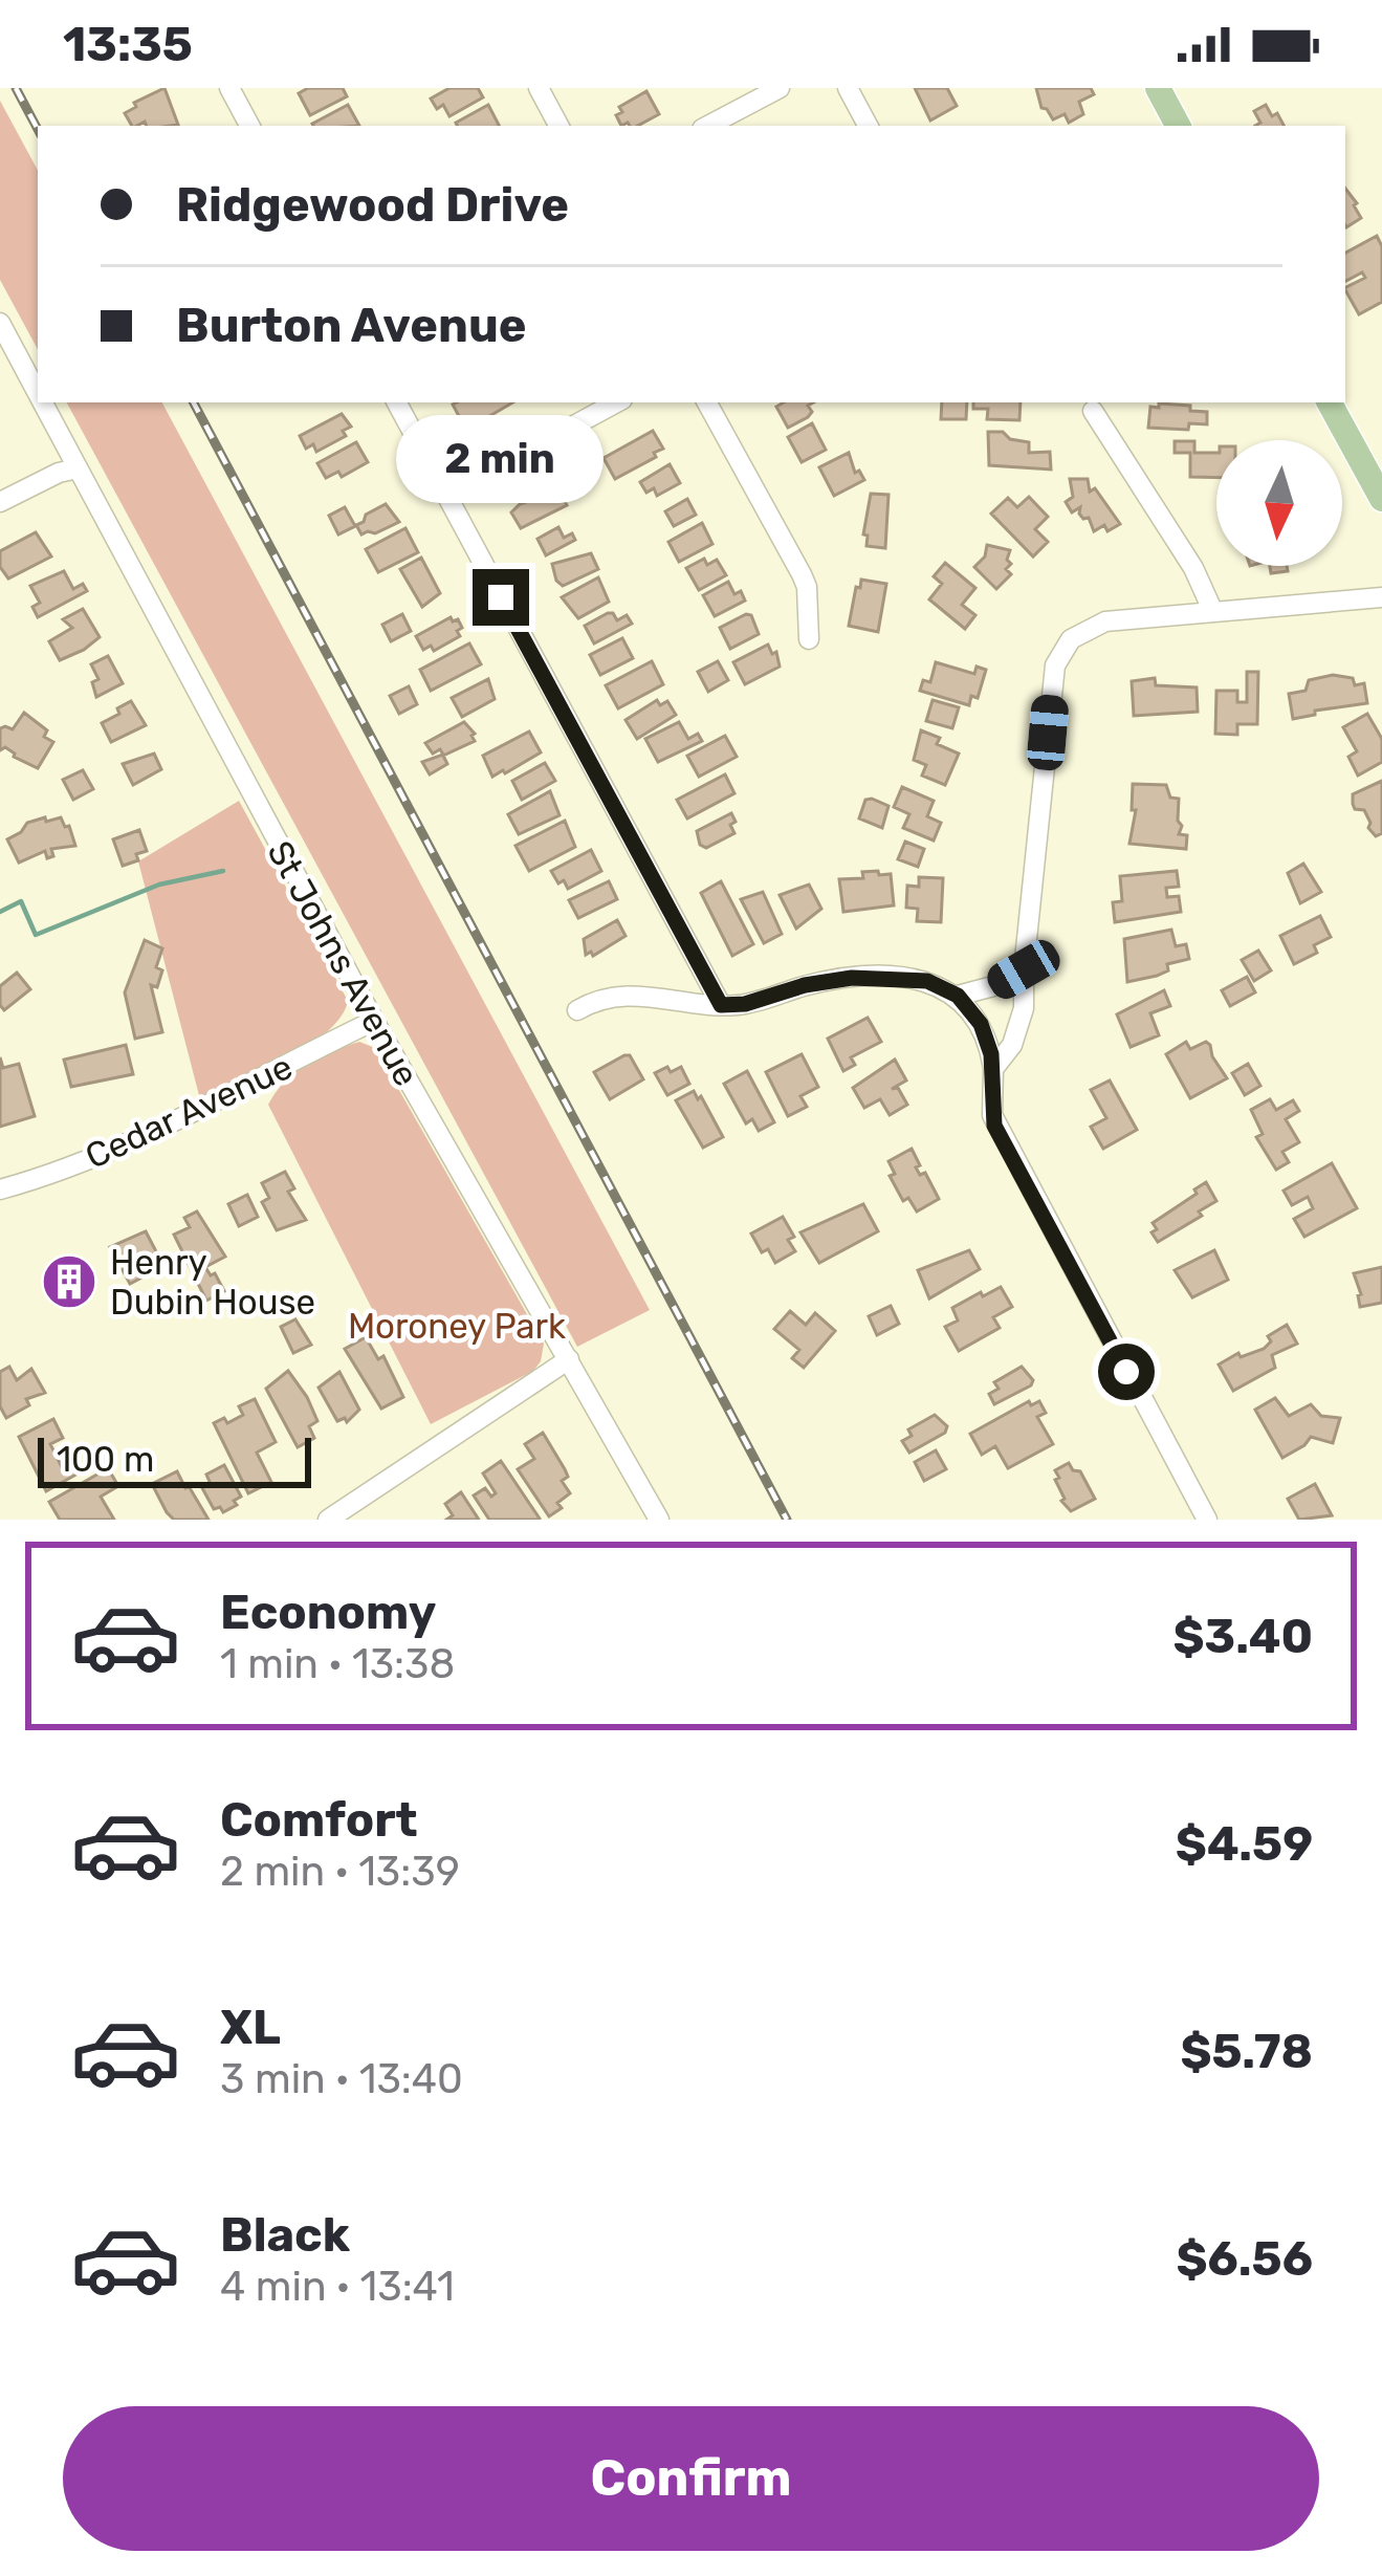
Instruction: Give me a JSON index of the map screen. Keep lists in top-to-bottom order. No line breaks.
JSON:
{"streets":{"street":["St Johns Avenue","Cedar Avenue"]},"crossings":[["St Johns Avenue","Cedar Avenue"]],"parks":["Moroney Park"],"places":{"building":["Henry Dubin House"]},"scale_bar":"100 m","north":"bottom","page":{"status":"13:35","banner":["Ridgewood Drive","Burton Avenue"],"bubble":"2 min","scale":"100 m","list":[{"name":"Economy","note":"1 min · 13:38","value":"$3.40"},{"name":"Comfort","note":"2 min · 13:39","value":"$4.59"},{"name":"XL","note":"3 min · 13:40","value":"$5.78"},{"name":"Black","note":"4 min · 13:41","value":"$6.56"}],"buttons":"Confirm"}}
